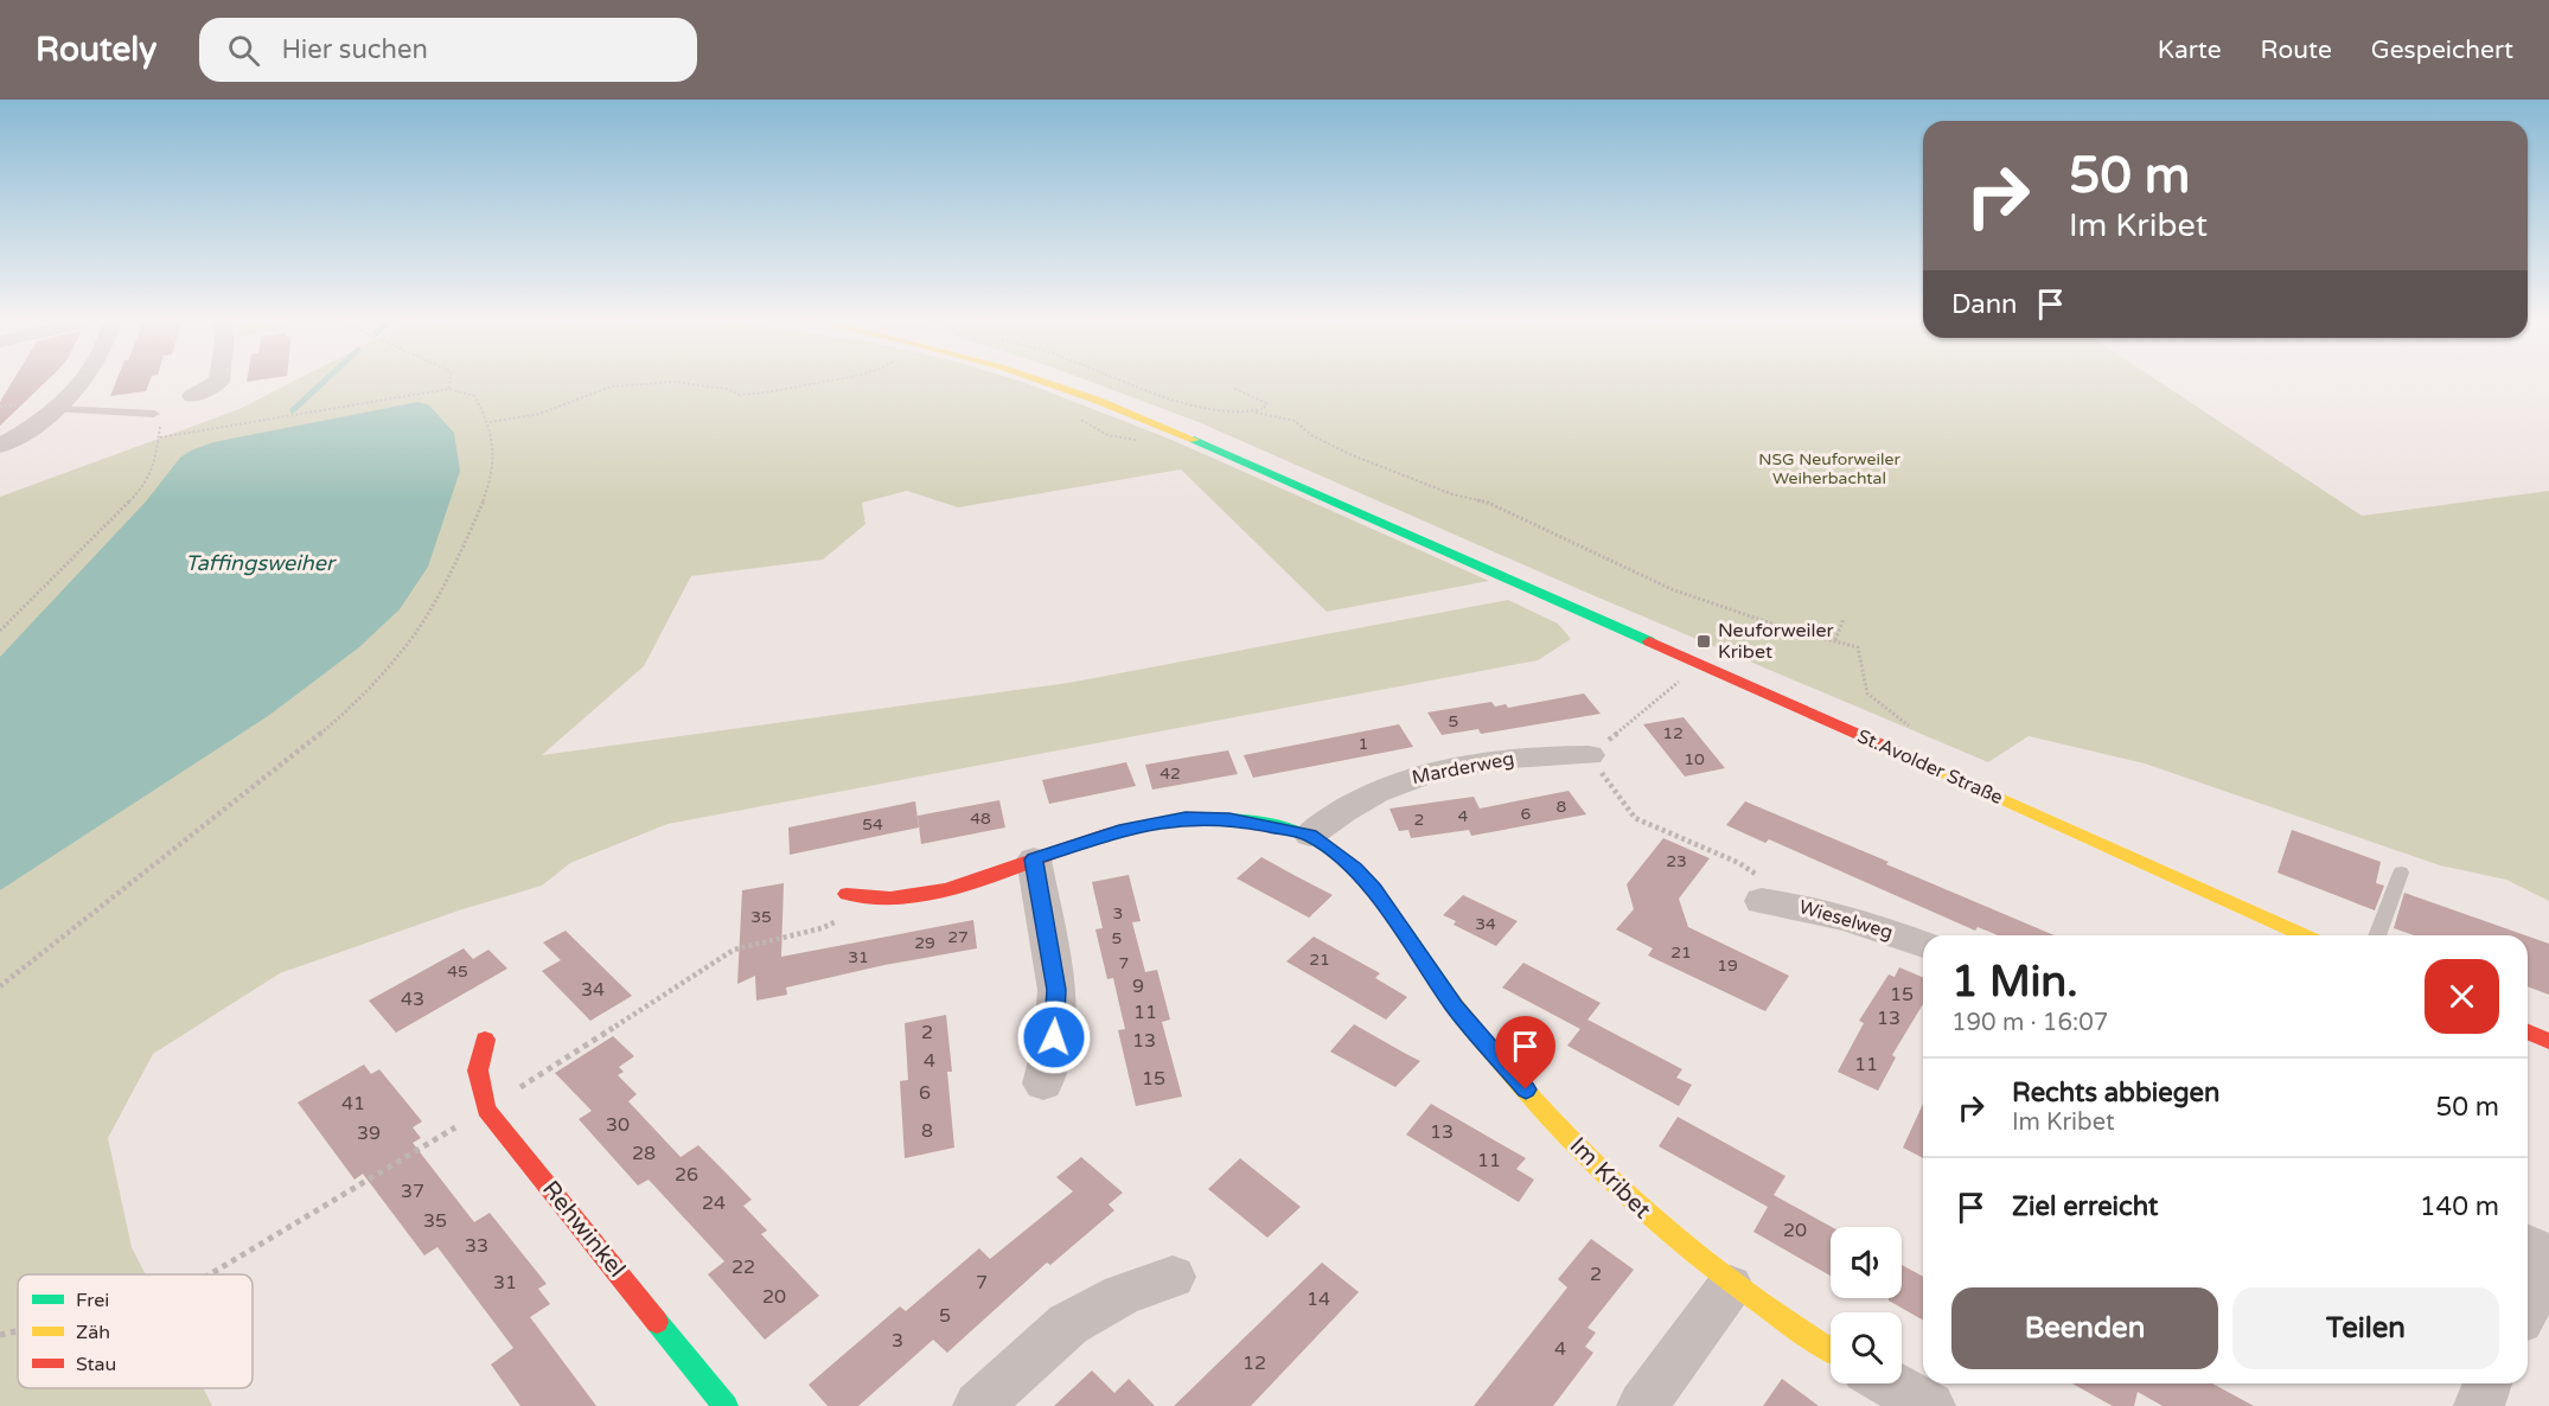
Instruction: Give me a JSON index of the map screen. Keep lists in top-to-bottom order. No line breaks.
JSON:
{"streets":{"main road":["St.Avolder Straße","Im Kribet","Rehwinkel"],"street":["Marderweg","Wieselweg"]},"crossings":[["Marderweg","Im Kribet"]],"water":["Taffingsweiher"],"parks":["NSG Neuforweiler Weiherbachtal"],"places":{"transit":["Neuforweiler Kribet"]},"house_numbers":["5","12","1","10","42","8","6","4","48","2","54","23","3","35","34","27","5","29","21","31","21","7","19","45","9","34","15","43","11","13","2","13","4","11","15","6","41","30","8","13","39","28","11","26","37","24","35","20","33","22","2","31","7","20","14","5","3","4","12"],"legend":["Frei","Zäh","Stau"],"page":{"header":"Routely","search":"Hier suchen","nav":["Karte","Route","Gespeichert"],"turn":["50 m","Im Kribet"],"then":"Dann","heading":["1 Min.","190 m · 16:07"],"list":[{"name":"Rechts abbiegen","note":"Im Kribet","value":"50 m"},{"name":"Ziel erreicht","value":"140 m"}],"buttons":["Beenden","Teilen"]}}
